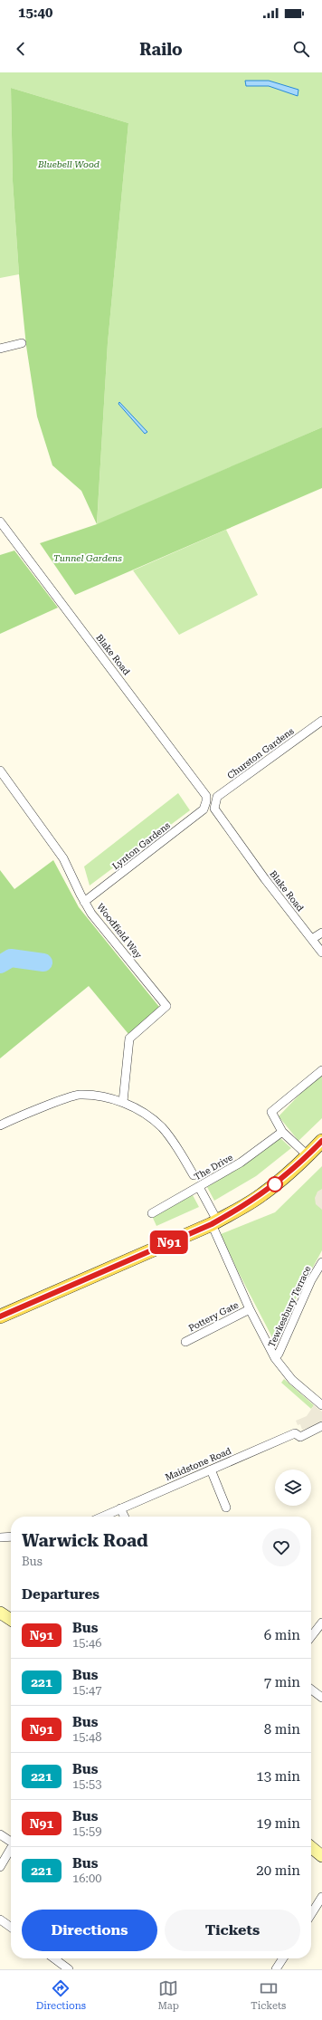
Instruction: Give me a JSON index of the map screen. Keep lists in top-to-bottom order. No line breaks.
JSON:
{"streets":{"street":["Blake Road","Churston Gardens","Lynton Gardens","Woodfield Way","The Drive","Tewkesbury Terrace","Pottery Gate","Maidstone Road"]},"crossings":[["Blake Road","Churston Gardens"],["Blake Road","Lynton Gardens"],["Churston Gardens","Lynton Gardens"],["Lynton Gardens","Woodfield Way"]],"parks":["Bluebell Wood","Tunnel Gardens"],"lines":["bus line N91"],"page":{"status":"15:40","header":"Railo","on_map":"N91","heading":[["Warwick Road","Bus"],"Departures"],"list":[{"mark":"N91","name":"Bus","note":"15:46","value":"6 min"},{"mark":"221","name":"Bus","note":"15:47","value":"7 min"},{"mark":"N91","name":"Bus","note":"15:48","value":"8 min"},{"mark":"221","name":"Bus","note":"15:53","value":"13 min"},{"mark":"N91","name":"Bus","note":"15:59","value":"19 min"},{"mark":"221","name":"Bus","note":"16:00","value":"20 min"}],"buttons":["Directions","Tickets"],"tabs":["Directions","Map","Tickets"]}}
